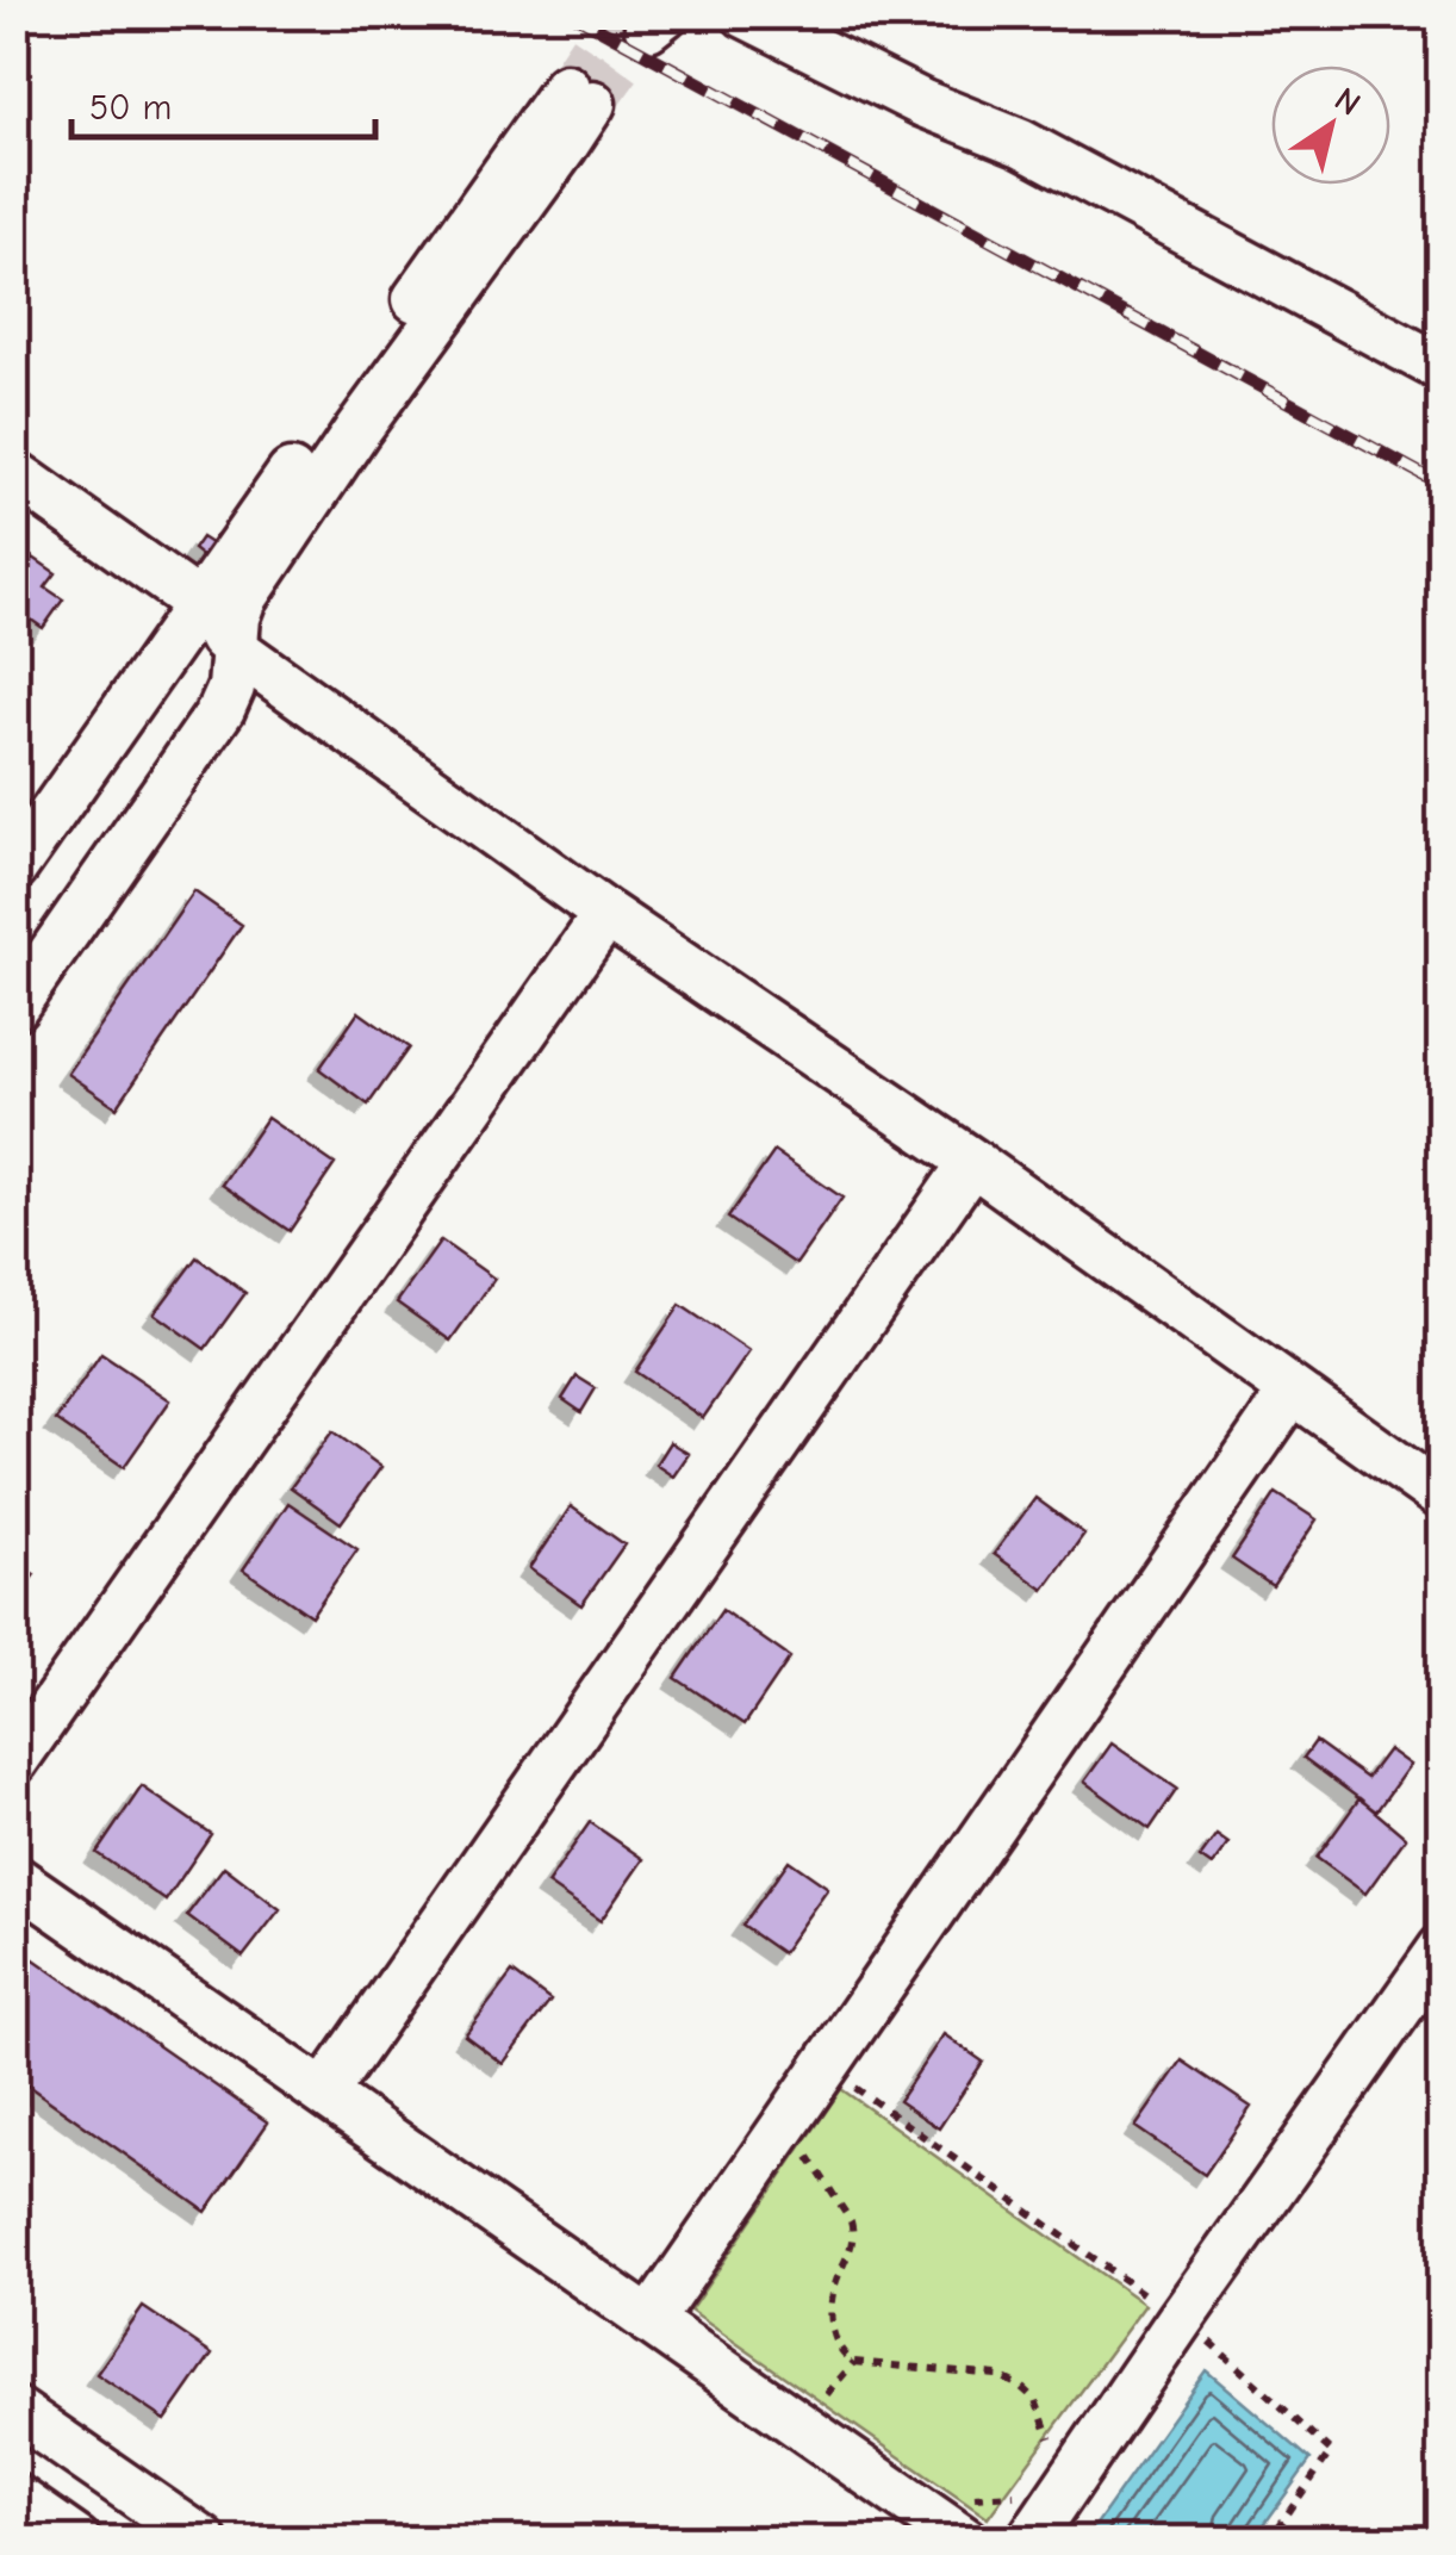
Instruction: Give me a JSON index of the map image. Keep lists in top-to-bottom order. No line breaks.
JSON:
{"scale_bar":"50 m","north":"top right"}
